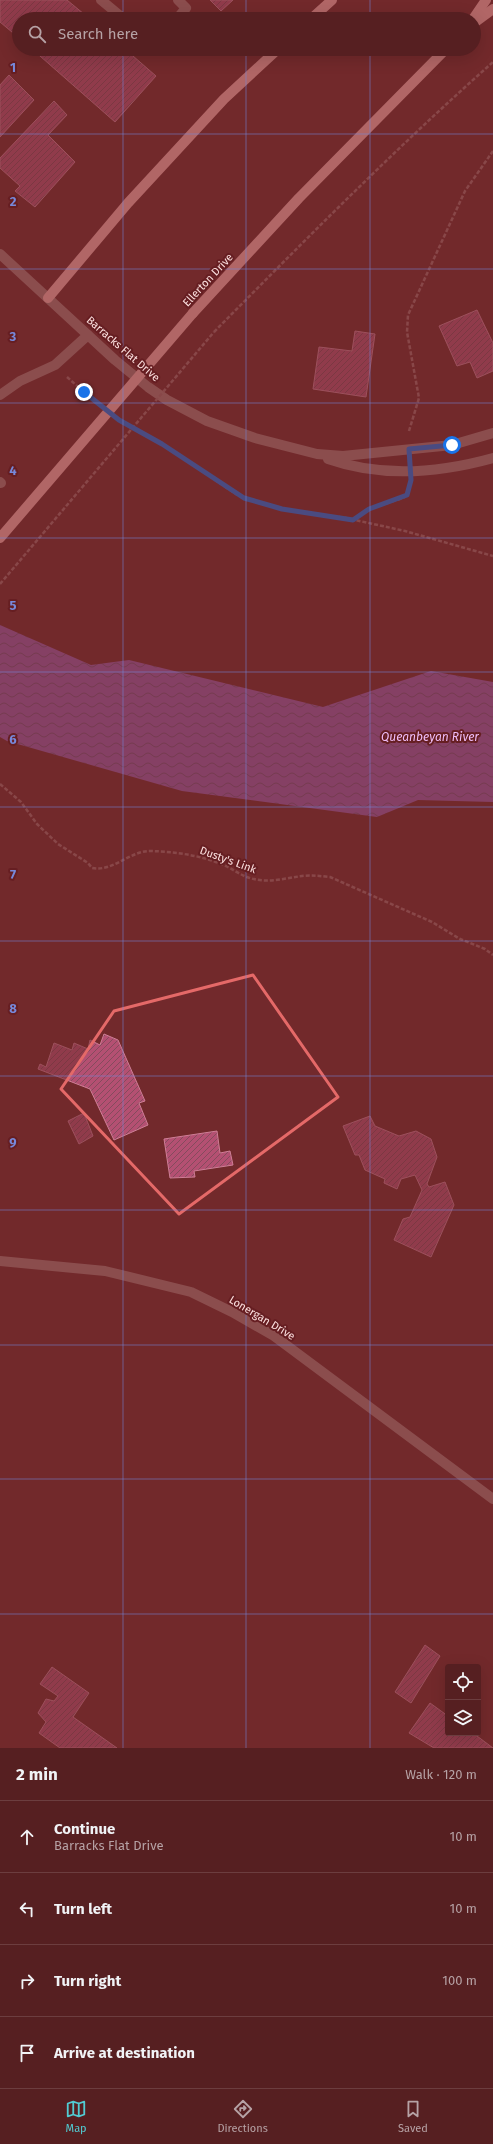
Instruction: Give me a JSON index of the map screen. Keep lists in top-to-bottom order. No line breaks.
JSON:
{"streets":{"main road":["Ellerton Drive"],"street":["Barracks Flat Drive","Lonergan Drive"],"path":["Dusty's Link"]},"water":["Queanbeyan River"],"page":{"search":"Search here","heading":["2 min","Walk · 120 m"],"list":[["Continue","Barracks Flat Drive","10 m"],["Turn left","10 m"],["Turn right","100 m"],"Arrive at destination"],"nav":["Map","Directions","Saved"]},"grid":{"rows":["1","2","3","4","5","6","7","8","9"]}}
